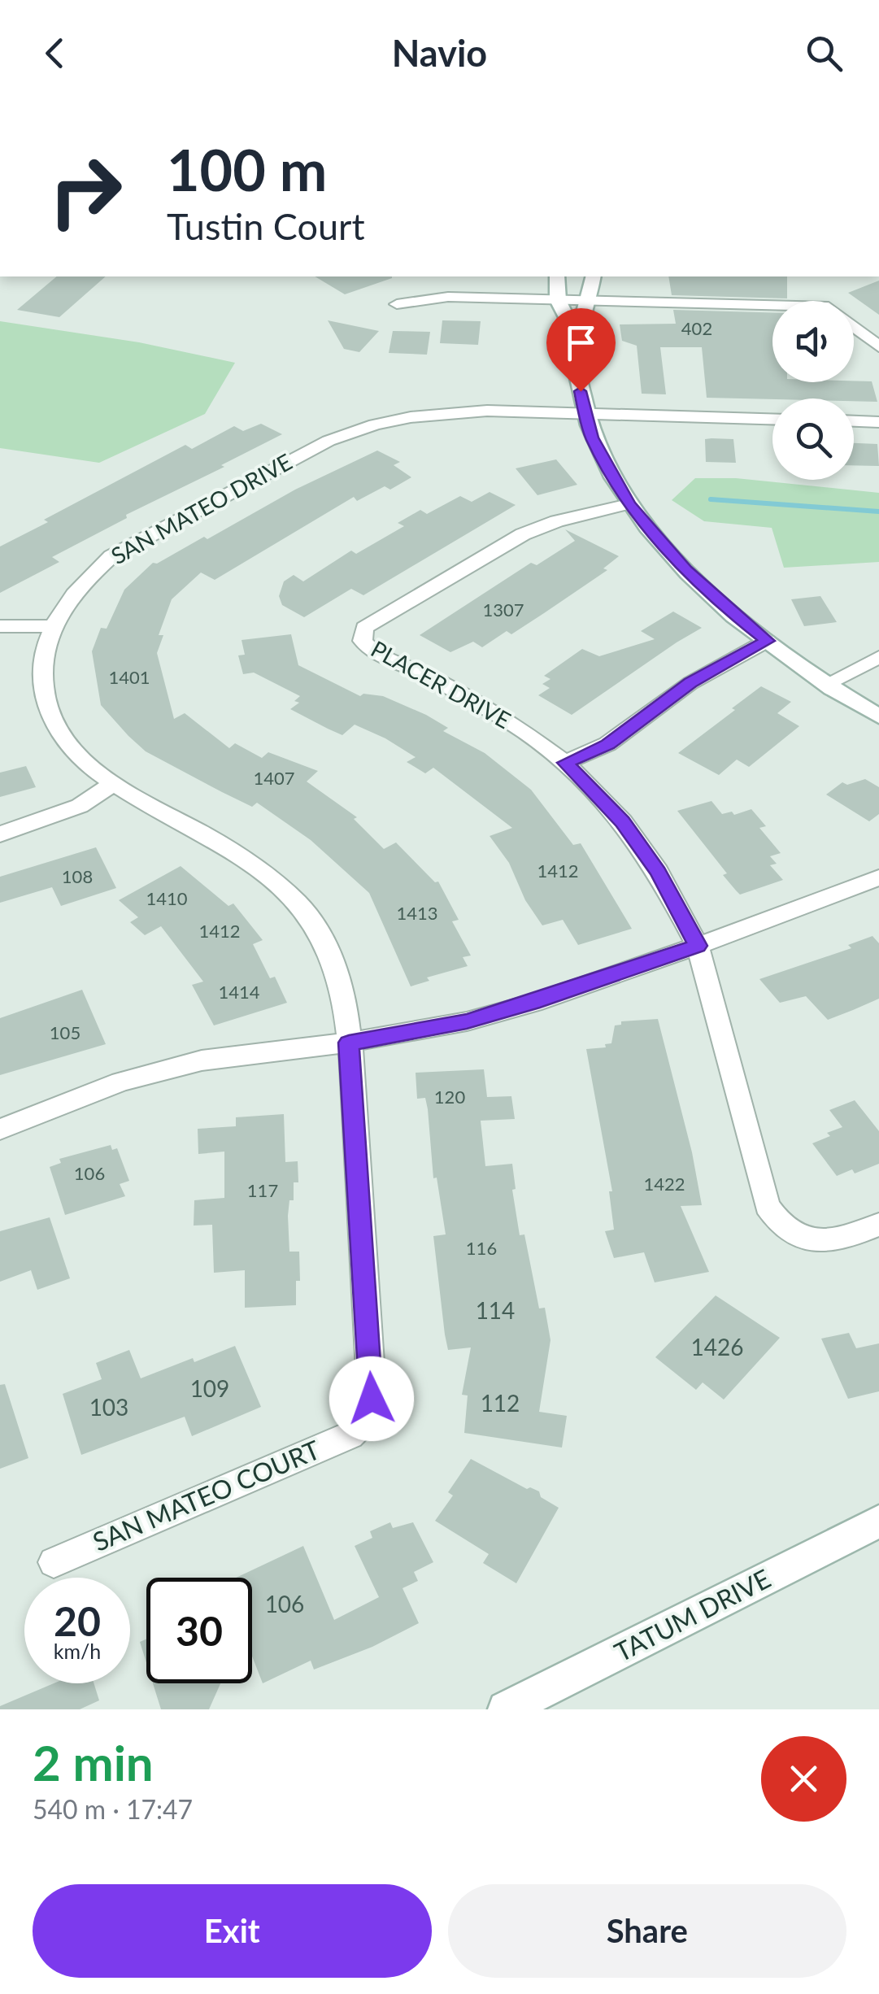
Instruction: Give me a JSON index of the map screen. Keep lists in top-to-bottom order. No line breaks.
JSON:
{"streets":{"street":["SAN MATEO DRIVE","PLACER DRIVE","SAN MATEO COURT","TATUM DRIVE"]},"crossings":[["SAN MATEO DRIVE","SAN MATEO COURT"]],"house_numbers":["402","1307","1401","1407","1412","108","1410","1413","1412","1414","105","120","106","1422","117","116","114","1426","109","112","103","106"],"page":{"header":"Navio","turn":["100 m","Tustin Court"],"speed":"20 km/h","limit":"30","heading":["2 min","540 m · 17:47"],"buttons":["Exit","Share"]}}
